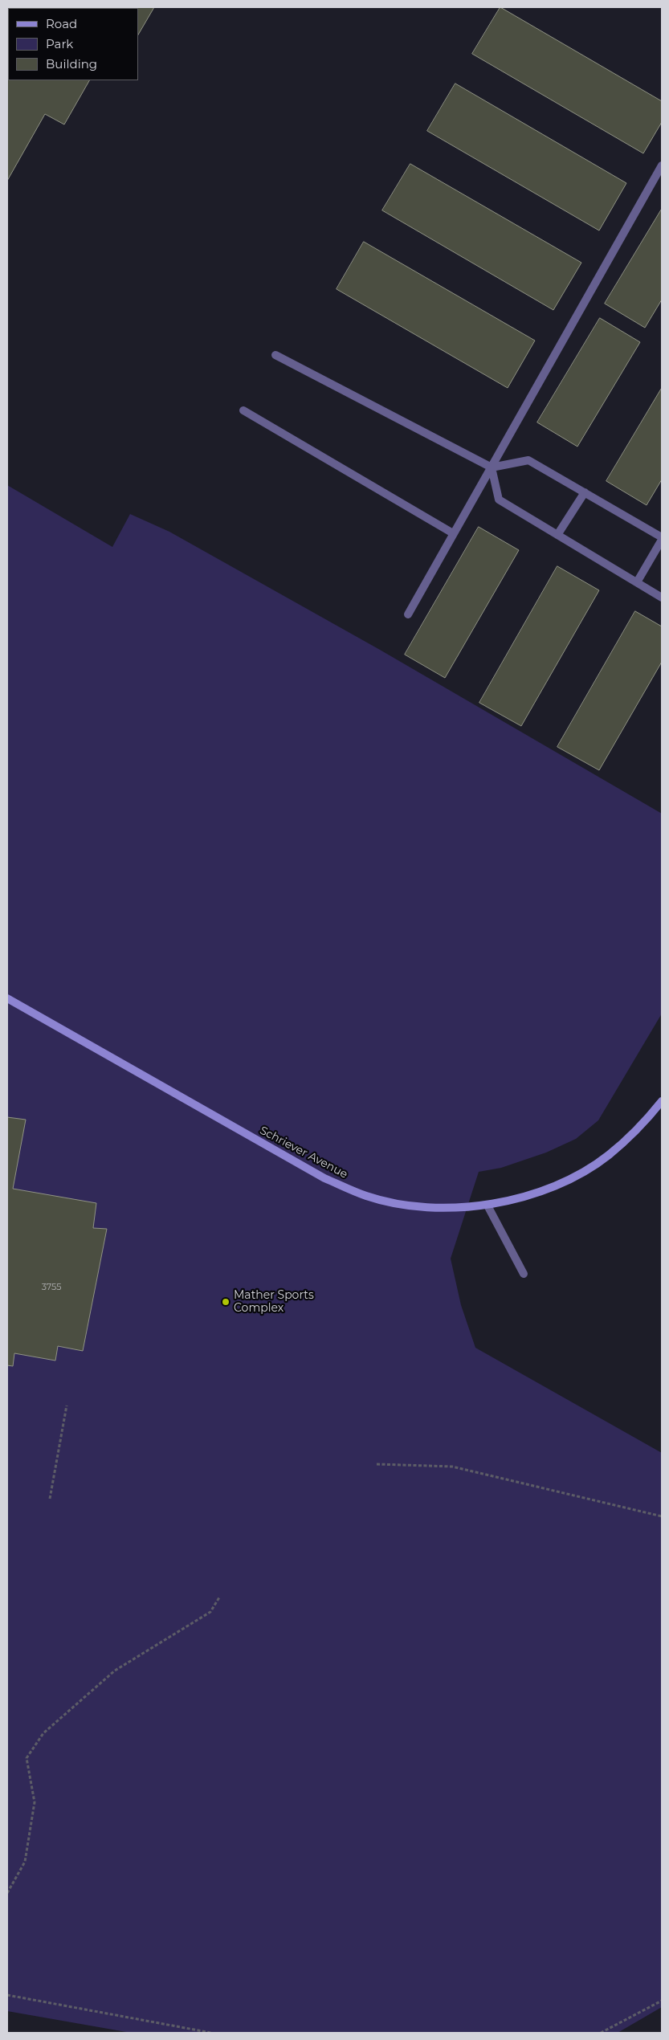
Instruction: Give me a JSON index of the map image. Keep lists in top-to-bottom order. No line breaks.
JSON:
{"streets":{"street":["Schriever Avenue"]},"places":["Mather Sports Complex"],"house_numbers":["3755"],"legend":["Road","Park","Building"]}
